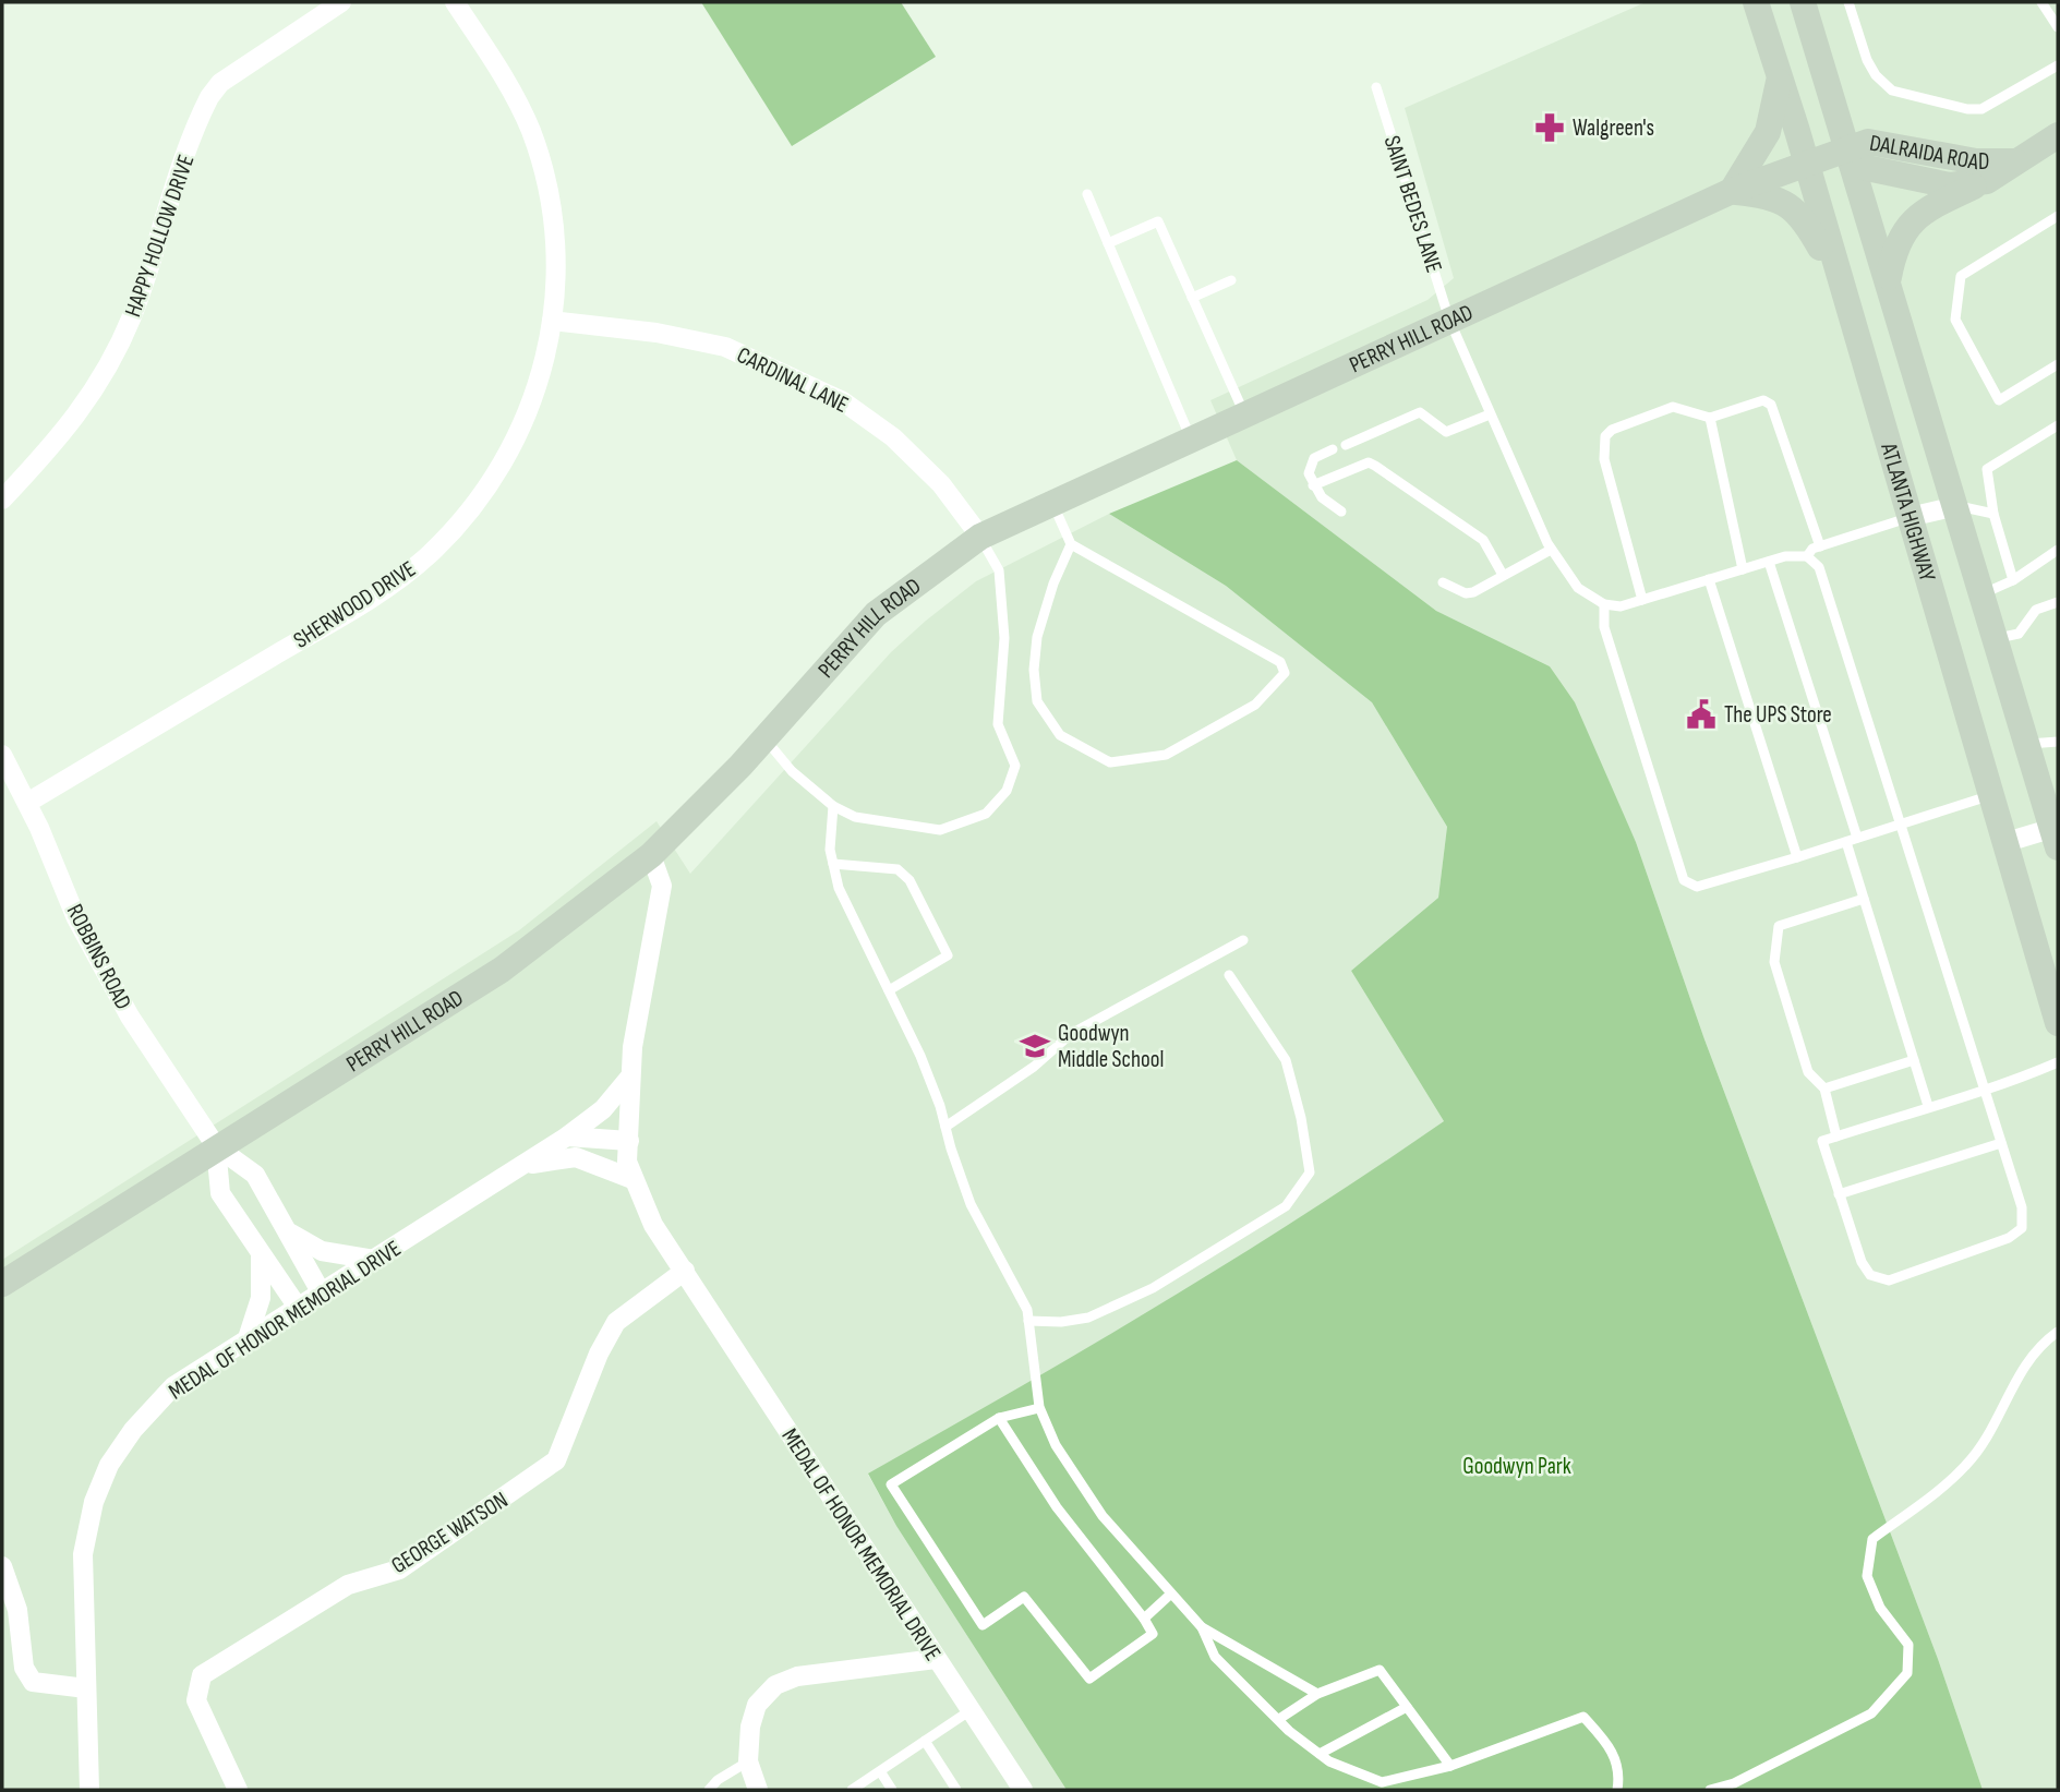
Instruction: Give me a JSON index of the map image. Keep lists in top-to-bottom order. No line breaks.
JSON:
{"streets":{"main road":["DALRAIDA ROAD","PERRY HILL ROAD","ATLANTA HIGHWAY"],"street":["HAPPY HOLLOW DRIVE","CARDINAL LANE","SHERWOOD DRIVE","ROBBINS ROAD","MEDAL OF HONOR MEMORIAL DRIVE","GEORGE WATSON"],"lane":["SAINT BEDES LANE"]},"crossings":[["DALRAIDA ROAD","PERRY HILL ROAD"],["DALRAIDA ROAD","ATLANTA HIGHWAY"],["SAINT BEDES LANE","PERRY HILL ROAD"],["PERRY HILL ROAD","CARDINAL LANE"],["PERRY HILL ROAD","ATLANTA HIGHWAY"],["PERRY HILL ROAD","ROBBINS ROAD"],["PERRY HILL ROAD","MEDAL OF HONOR MEMORIAL DRIVE"],["CARDINAL LANE","SHERWOOD DRIVE"],["SHERWOOD DRIVE","ROBBINS ROAD"],["MEDAL OF HONOR MEMORIAL DRIVE","GEORGE WATSON"]],"parks":["Goodwyn Park"],"places":{"pharmacy":["Walgreen's"],"public building":["The UPS Store"],"school or university":["Goodwyn Middle School"]}}
